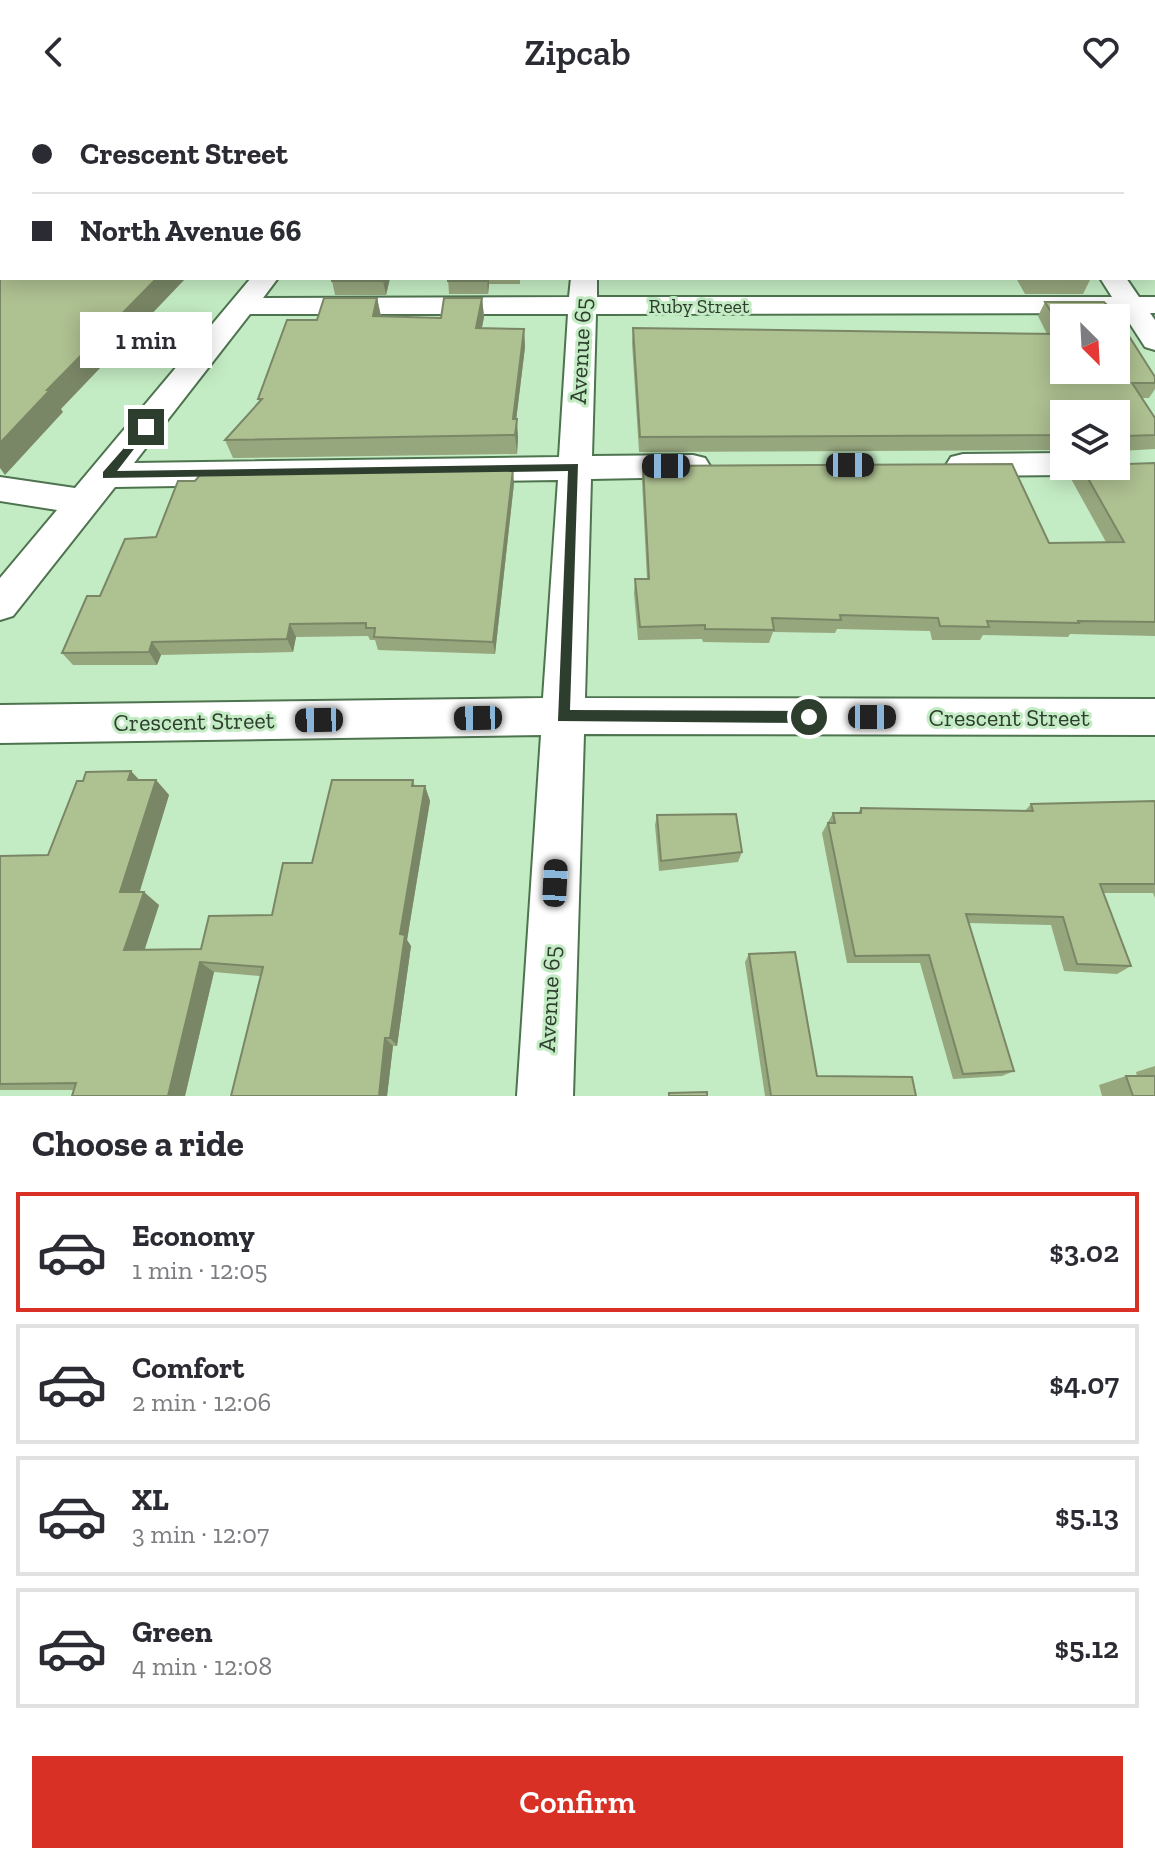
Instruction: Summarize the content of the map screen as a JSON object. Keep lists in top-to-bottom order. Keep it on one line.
{"streets":{"street":["Ruby Street","Avenue 65","Crescent Street"]},"crossings":[["Ruby Street","Avenue 65"],["Avenue 65","Crescent Street"]],"north":"bottom right","page":{"header":"Zipcab","banner":["Crescent Street","North Avenue 66"],"bubble":"1 min","heading":"Choose a ride","list":[{"name":"Economy","note":"1 min · 12:05","value":"$3.02"},{"name":"Comfort","note":"2 min · 12:06","value":"$4.07"},{"name":"XL","note":"3 min · 12:07","value":"$5.13"},{"name":"Green","note":"4 min · 12:08","value":"$5.12"}],"buttons":"Confirm"}}
